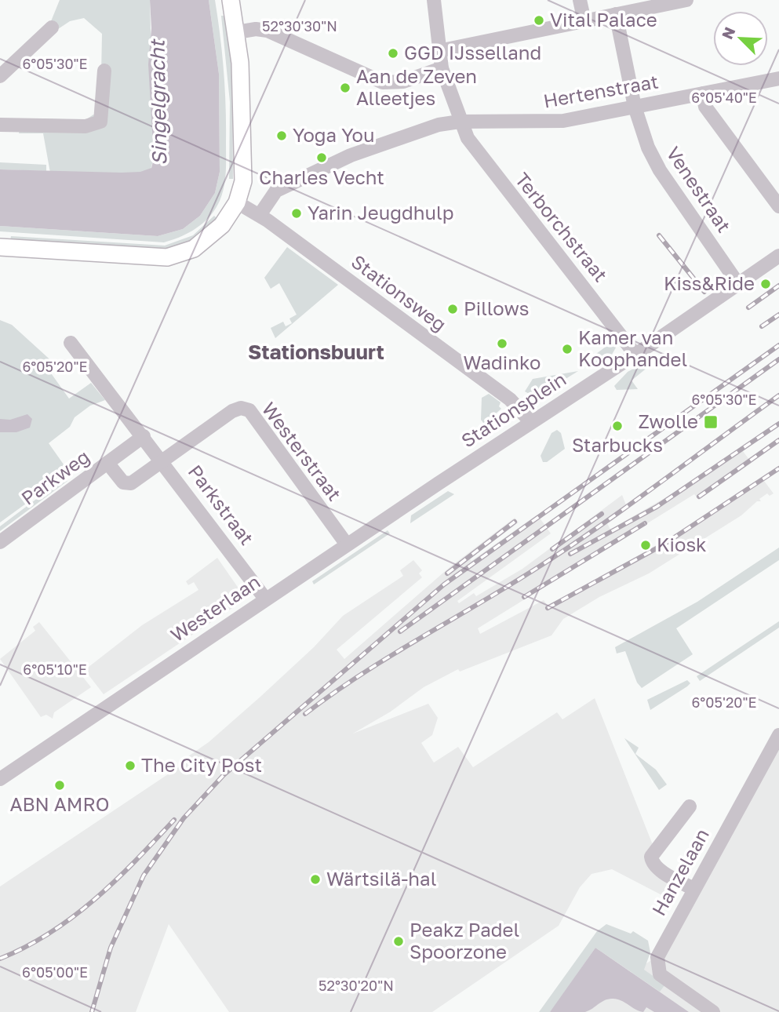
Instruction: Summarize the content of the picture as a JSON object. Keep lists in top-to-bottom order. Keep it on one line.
{"streets":{"street":["Hertenstraat","Venestraat","Terborchstraat","Stationsweg","Stationsplein","Westerstraat","Parkweg","Parkstraat","Westerlaan","Hanzelaan"]},"crossings":[["Hertenstraat","Venestraat"],["Hertenstraat","Terborchstraat"],["Hertenstraat","Stationsweg"],["Venestraat","Stationsplein"],["Terborchstraat","Stationsplein"],["Stationsweg","Stationsplein"],["Stationsplein","Westerlaan"],["Westerstraat","Parkweg"],["Westerstraat","Parkstraat"],["Westerstraat","Westerlaan"],["Parkweg","Parkstraat"],["Parkstraat","Westerlaan"]],"districts":["Stationsbuurt"],"water":["Singelgracht"],"places":{"other":["Vital Palace","GGD IJsselland","Aan de Zeven Alleetjes","Yoga You","Charles Vecht","Yarin Jeugdhulp","Kiss&Ride","Pillows","Wadinko","Kamer van Koophandel","Starbucks","Kiosk","The City Post","ABN AMRO","Wärtsilä-hal","Peakz Padel Spoorzone"],"transit":["Zwolle"]},"north":"top left","coordinates":["52°30'30\"N","6°05'30\"E","6°05'40\"E","6°05'20\"E","6°05'10\"E","6°05'00\"E","52°30'20\"N"]}
